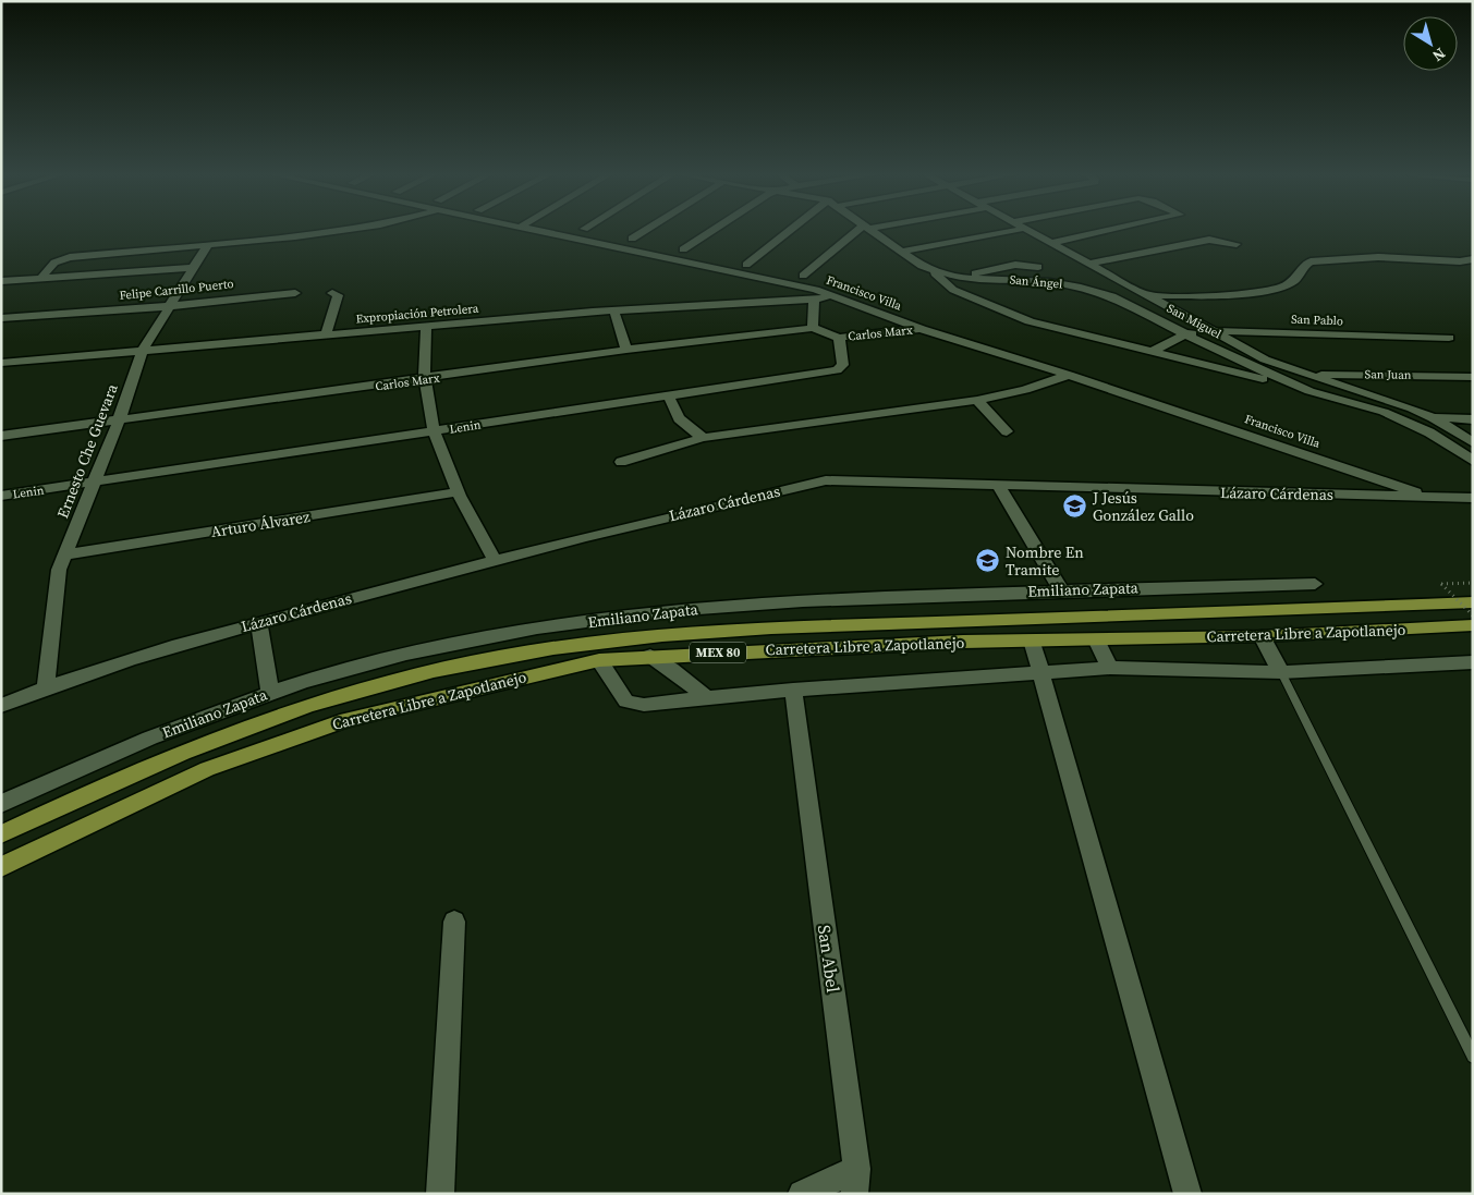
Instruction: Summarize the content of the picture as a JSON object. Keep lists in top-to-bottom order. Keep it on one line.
{"streets":{"main road":["Carretera Libre a Zapotlanejo","MEX 80"],"street":["San Ángel","Felipe Carrillo Puerto","Francisco Villa","Expropiación Petrolera","San Pablo","San Miguel","Carlos Marx","San Juan","Lenin","Ernesto Che Guevara","Lázaro Cárdenas","Arturo Álvarez","Emiliano Zapata","San Abel"]},"crossings":[["San Ángel","San Pablo"],["Felipe Carrillo Puerto","Ernesto Che Guevara"],["Francisco Villa","Expropiación Petrolera"],["Francisco Villa","Carlos Marx"],["Francisco Villa","Lázaro Cárdenas"],["Expropiación Petrolera","Ernesto Che Guevara"],["San Pablo","San Miguel"],["San Miguel","San Juan"],["Carlos Marx","Lenin"],["Carlos Marx","Ernesto Che Guevara"],["Lenin","Ernesto Che Guevara"],["Ernesto Che Guevara","Lázaro Cárdenas"],["Ernesto Che Guevara","Arturo Álvarez"]],"places":{"school or university":["J Jesús González Gallo","Nombre En Tramite"]},"north":"bottom right"}
